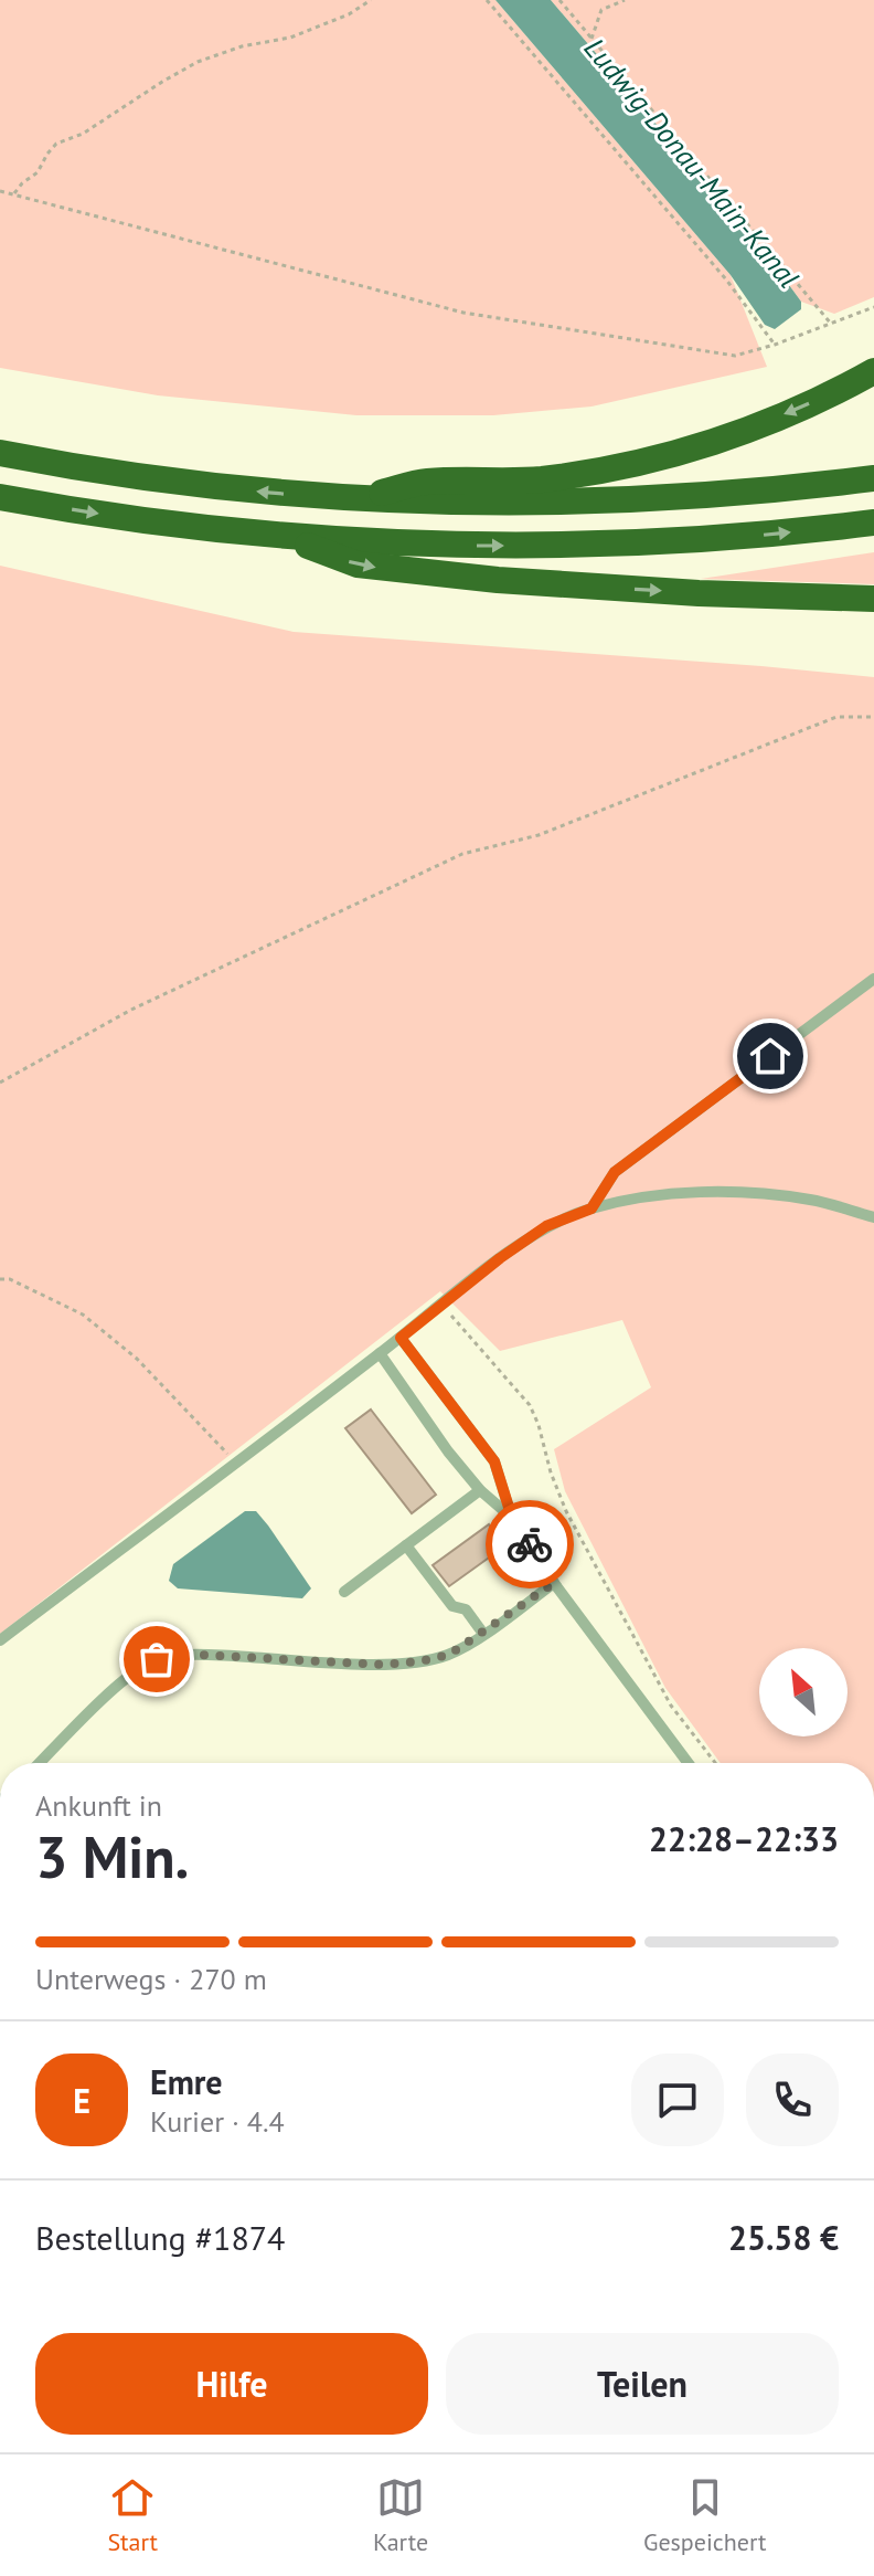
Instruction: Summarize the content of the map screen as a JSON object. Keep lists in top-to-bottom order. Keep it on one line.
{"water":["Ludwig-Donau-Main-Kanal"],"north":"top left","page":{"heading":["3 Min.","Ankunft in","22:28–22:33"],"panel":["Emre","Kurier · 4.4","Bestellung #1874","25.58 €"],"bar":"Unterwegs · 270 m","round":"E","buttons":["Hilfe","Teilen"],"tabs":["Start","Karte","Gespeichert"]}}
